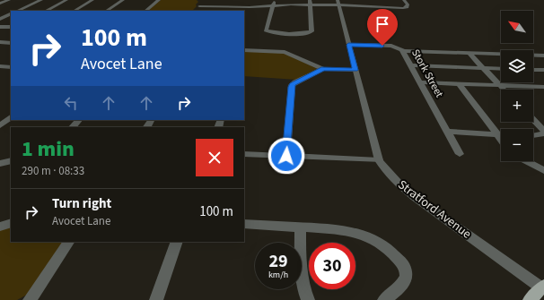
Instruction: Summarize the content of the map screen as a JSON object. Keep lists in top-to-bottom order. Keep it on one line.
{"streets":{"street":["Stork Street","Stratford Avenue"]},"crossings":[["Stork Street","Stratford Avenue"]],"north":"top left","page":{"map_buttons":["+","−"],"turn":["100 m","Avocet Lane"],"heading":["1 min","290 m · 08:33"],"list":[{"name":"Turn right","note":"Avocet Lane","value":"100 m"}],"speed":"29 km/h","limit":"30"}}
